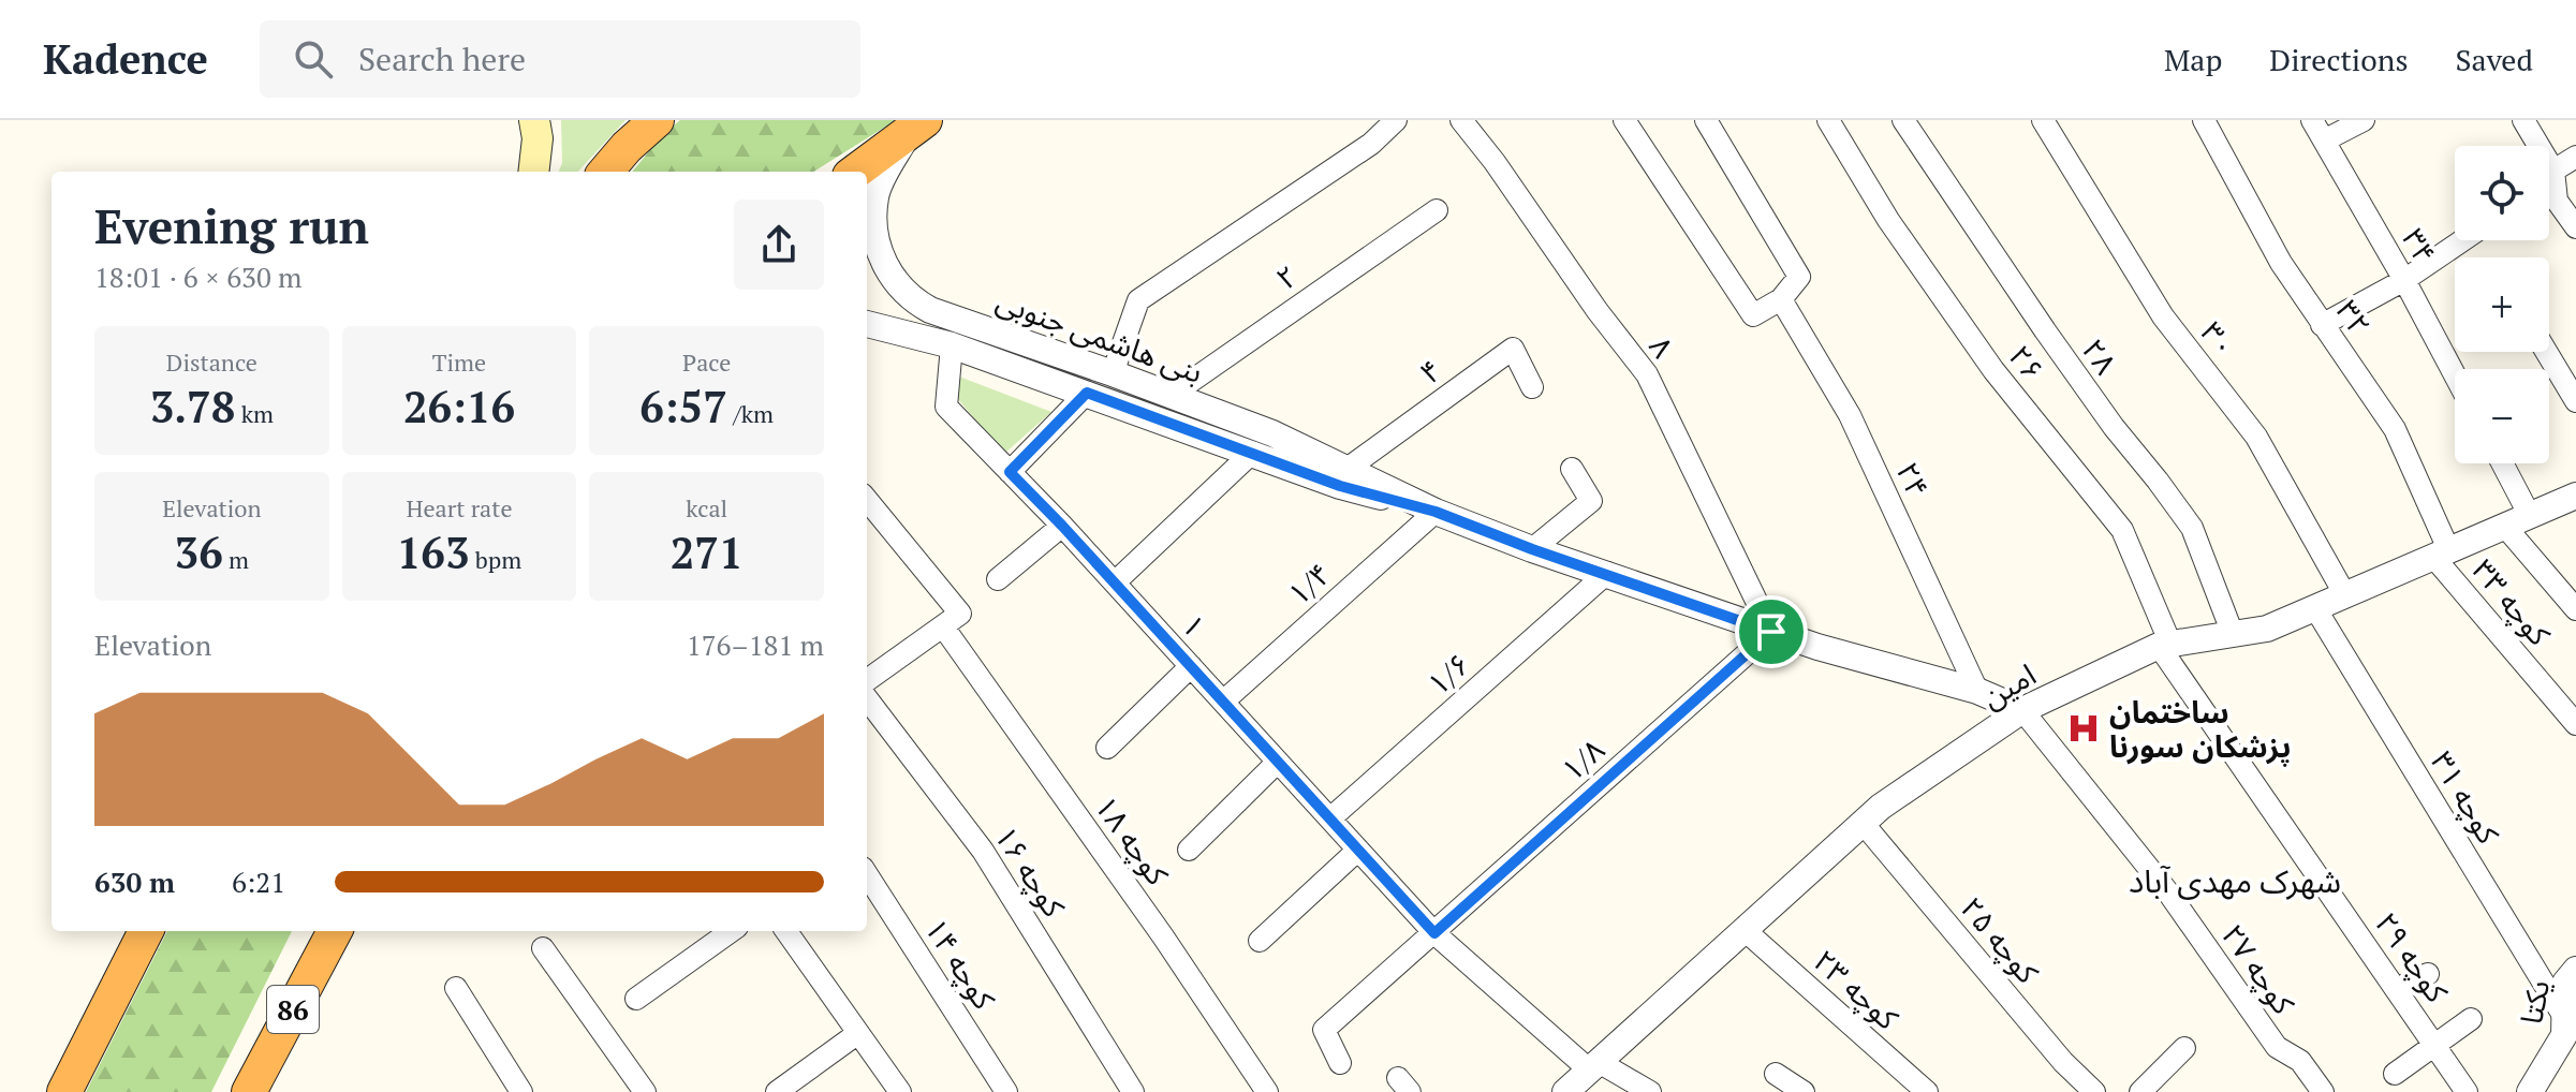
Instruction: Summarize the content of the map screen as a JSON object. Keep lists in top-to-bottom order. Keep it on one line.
{"streets":{"highway":["86"],"street":["۳۴","۲","۳۲","بنی هاشمی جنوبی","۳۰","۸","۲۸","۲۶","۴","۲۴","۱/۴","کوچه ۳۳","۱","۱/۶","امین","۱/۸","کوچه ۳۱","کوچه ۱۸","کوچه ۱۶","کوچه ۲۵","کوچه ۲۹","کوچه ۱۴","کوچه ۲۷","کوچه ۲۳","یکتا"]},"crossings":[["۲","بنی هاشمی جنوبی"],["۳۲","کوچه ۳۳"],["۳۲","امین"],["بنی هاشمی جنوبی","۸"],["بنی هاشمی جنوبی","۴"],["بنی هاشمی جنوبی","۲۴"],["بنی هاشمی جنوبی","۱/۴"],["بنی هاشمی جنوبی","۱"],["بنی هاشمی جنوبی","۱/۶"],["بنی هاشمی جنوبی","امین"],["بنی هاشمی جنوبی","۱/۸"],["بنی هاشمی جنوبی","کوچه ۲۷"],["۳۰","امین"],["۸","۱/۸"],["۲۸","امین"],["۲۶","امین"],["۲۶","کوچه ۲۹"],["۱/۴","۱"],["کوچه ۳۳","امین"],["۱","۱/۶"],["۱","امین"],["۱","۱/۸"],["امین","کوچه ۳۱"],["امین","کوچه ۲۵"],["امین","کوچه ۲۹"],["امین","کوچه ۲۷"],["امین","کوچه ۲۳"],["کوچه ۳۱","یکتا"]],"districts":["شهرک مهدی آباد"],"places":{"hospital":["ساختمان پزشکان سورنا"]},"page":{"header":"Kadence","search":"Search here","nav":["Map","Directions","Saved"],"map_buttons":["+","−"],"heading":["Evening run","18:01 · 6 × 630 m"],"stats":[["Distance","3.78 km"],["Time","26:16"],["Pace","6:57 /km"],["Elevation","36 m"],["Heart rate","163 bpm"],["kcal","271"]],"chart":["Elevation","176–181 m"],"list":[{"name":"630 m","note":"6:21"}]}}
